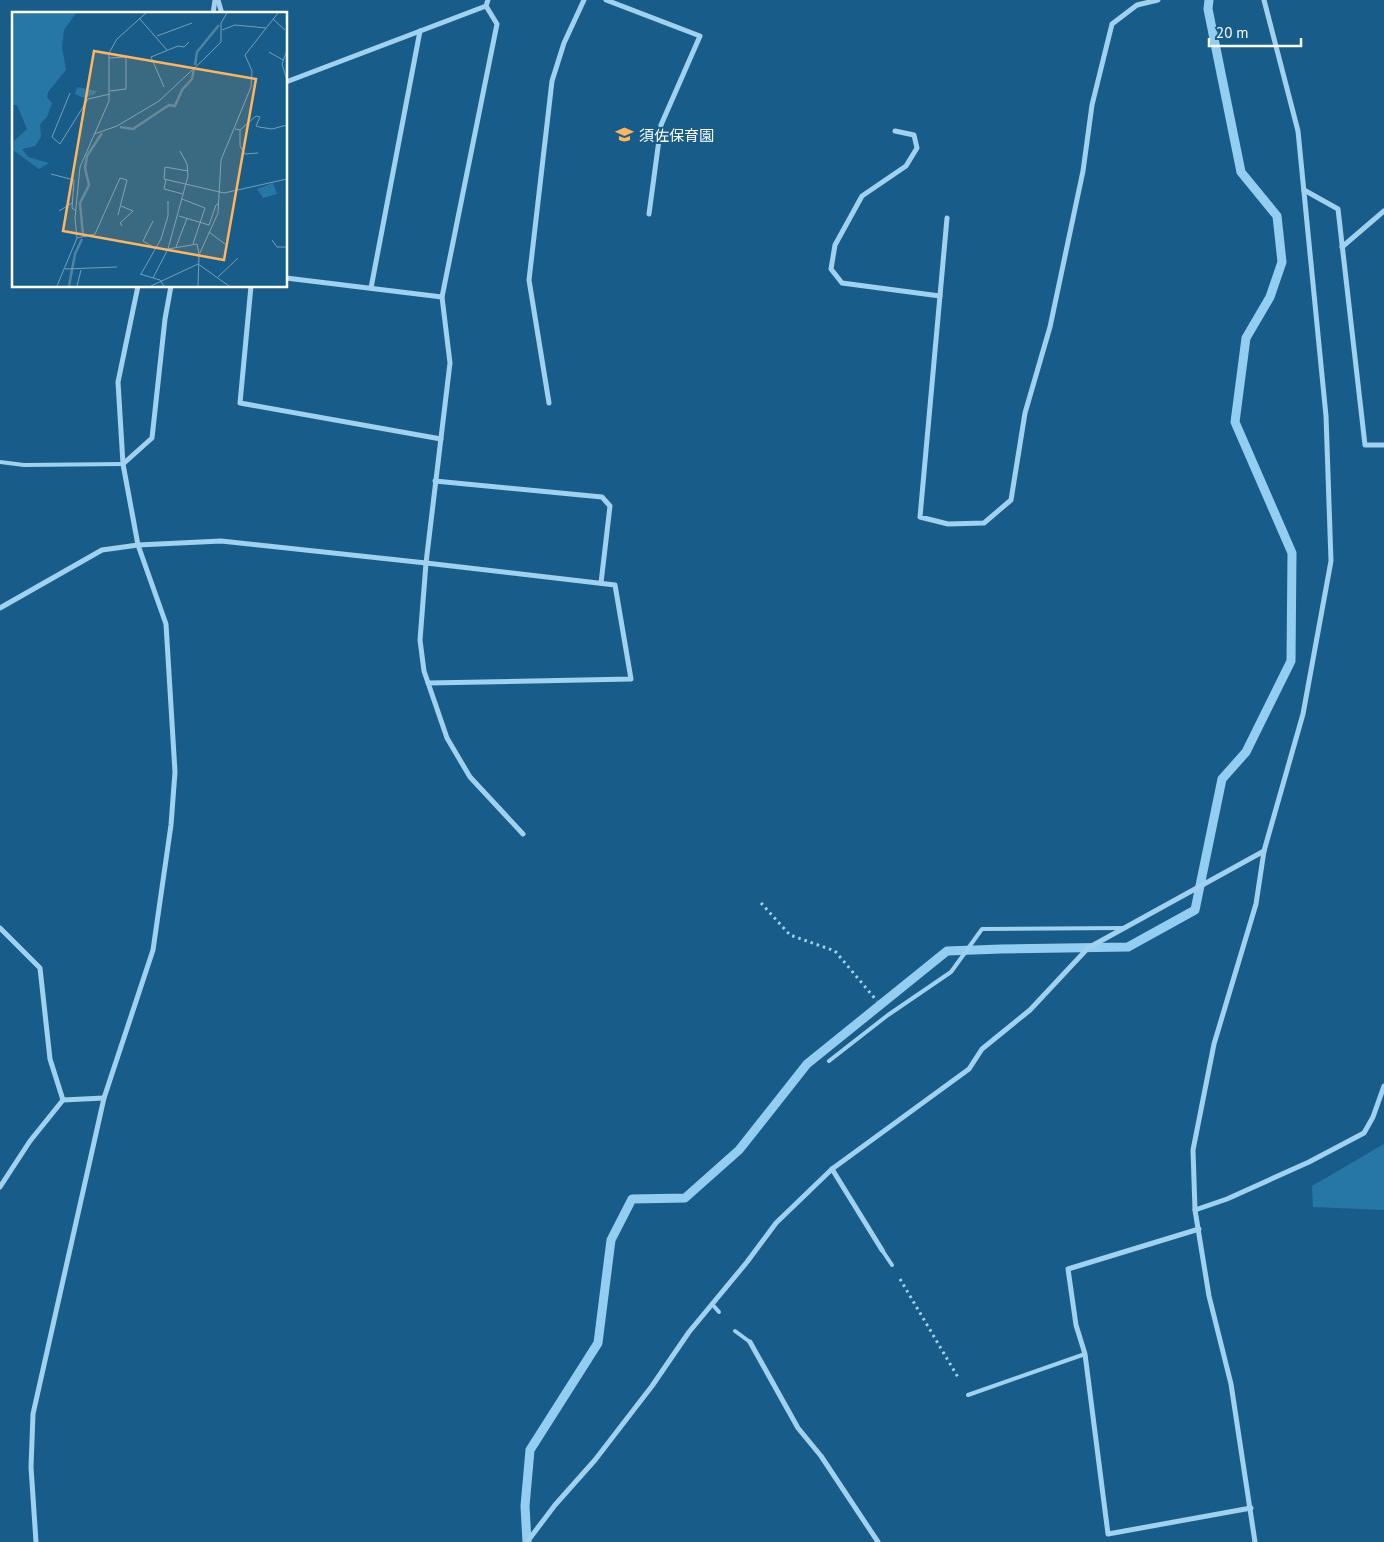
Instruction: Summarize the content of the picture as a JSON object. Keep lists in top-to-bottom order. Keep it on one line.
{"places":{"school or university":["須佐保育園"]},"scale_bar":"20 m"}
